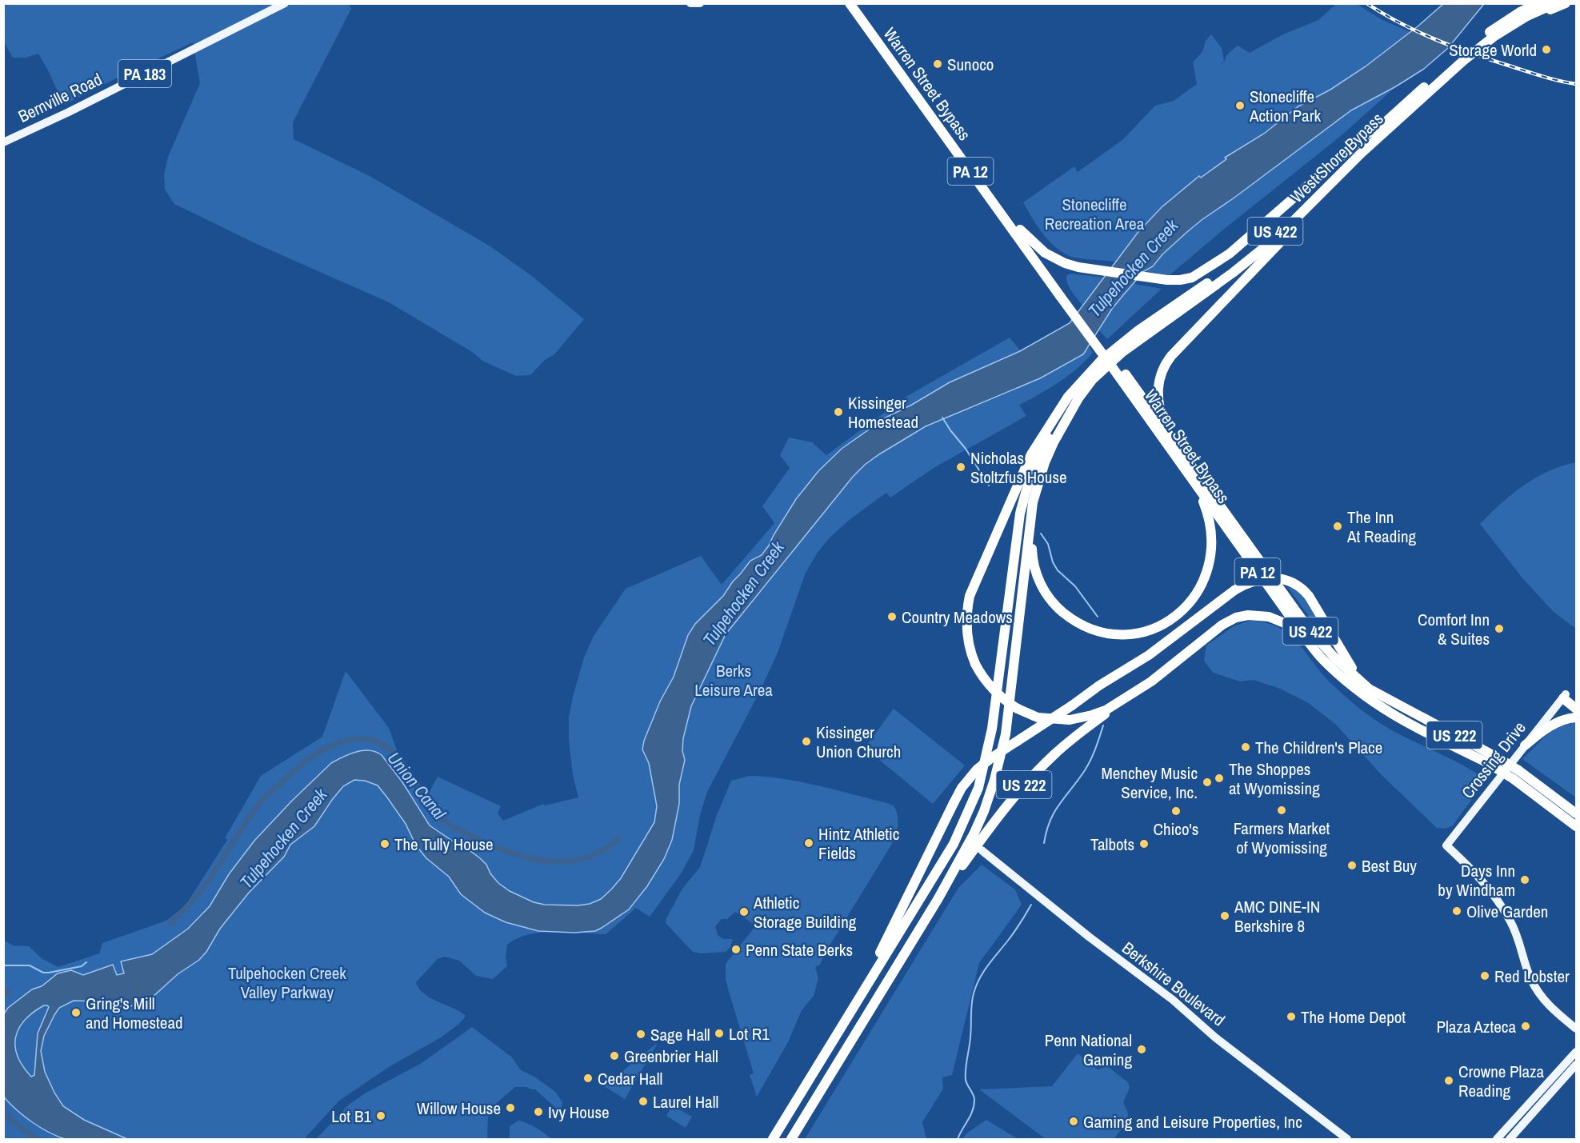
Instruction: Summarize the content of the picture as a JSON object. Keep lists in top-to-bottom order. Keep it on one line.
{"streets":{"highway":["Warren Street Bypass","West Shore Bypass","PA 12","US 422","US 222"],"main road":["PA 183","Bernville Road","Crossing Drive","Berkshire Boulevard"]},"crossings":[["Warren Street Bypass","US 422"],["Warren Street Bypass","US 222"],["West Shore Bypass","US 422"],["US 422","US 222"]],"water":["Tulpehocken Creek","Union Canal"],"parks":["Stonecliffe Recreation Area","Berks Leisure Area","Tulpehocken Creek Valley Parkway"],"places":["Storage World","Sunoco","Stonecliffe Action Park","Kissinger Homestead","Nicholas Stoltzfus House","The Inn At Reading","Country Meadows","Comfort Inn & Suites","Kissinger Union Church","The Children's Place","The Shoppes at Wyomissing","Menchey Music Service, Inc.","Farmers Market of Wyomissing","Chico's","Hintz Athletic Fields","The Tully House","Talbots","Best Buy","Days Inn by Windham","Olive Garden","Athletic Storage Building","AMC DINE-IN Berkshire 8","Penn State Berks","Red Lobster","Gring's Mill and Homestead","The Home Depot","Plaza Azteca","Lot R1","Sage Hall","Penn National Gaming","Greenbrier Hall","Cedar Hall","Crowne Plaza Reading","Laurel Hall","Willow House","Ivy House","Lot B1","Gaming and Leisure Properties, Inc"]}
